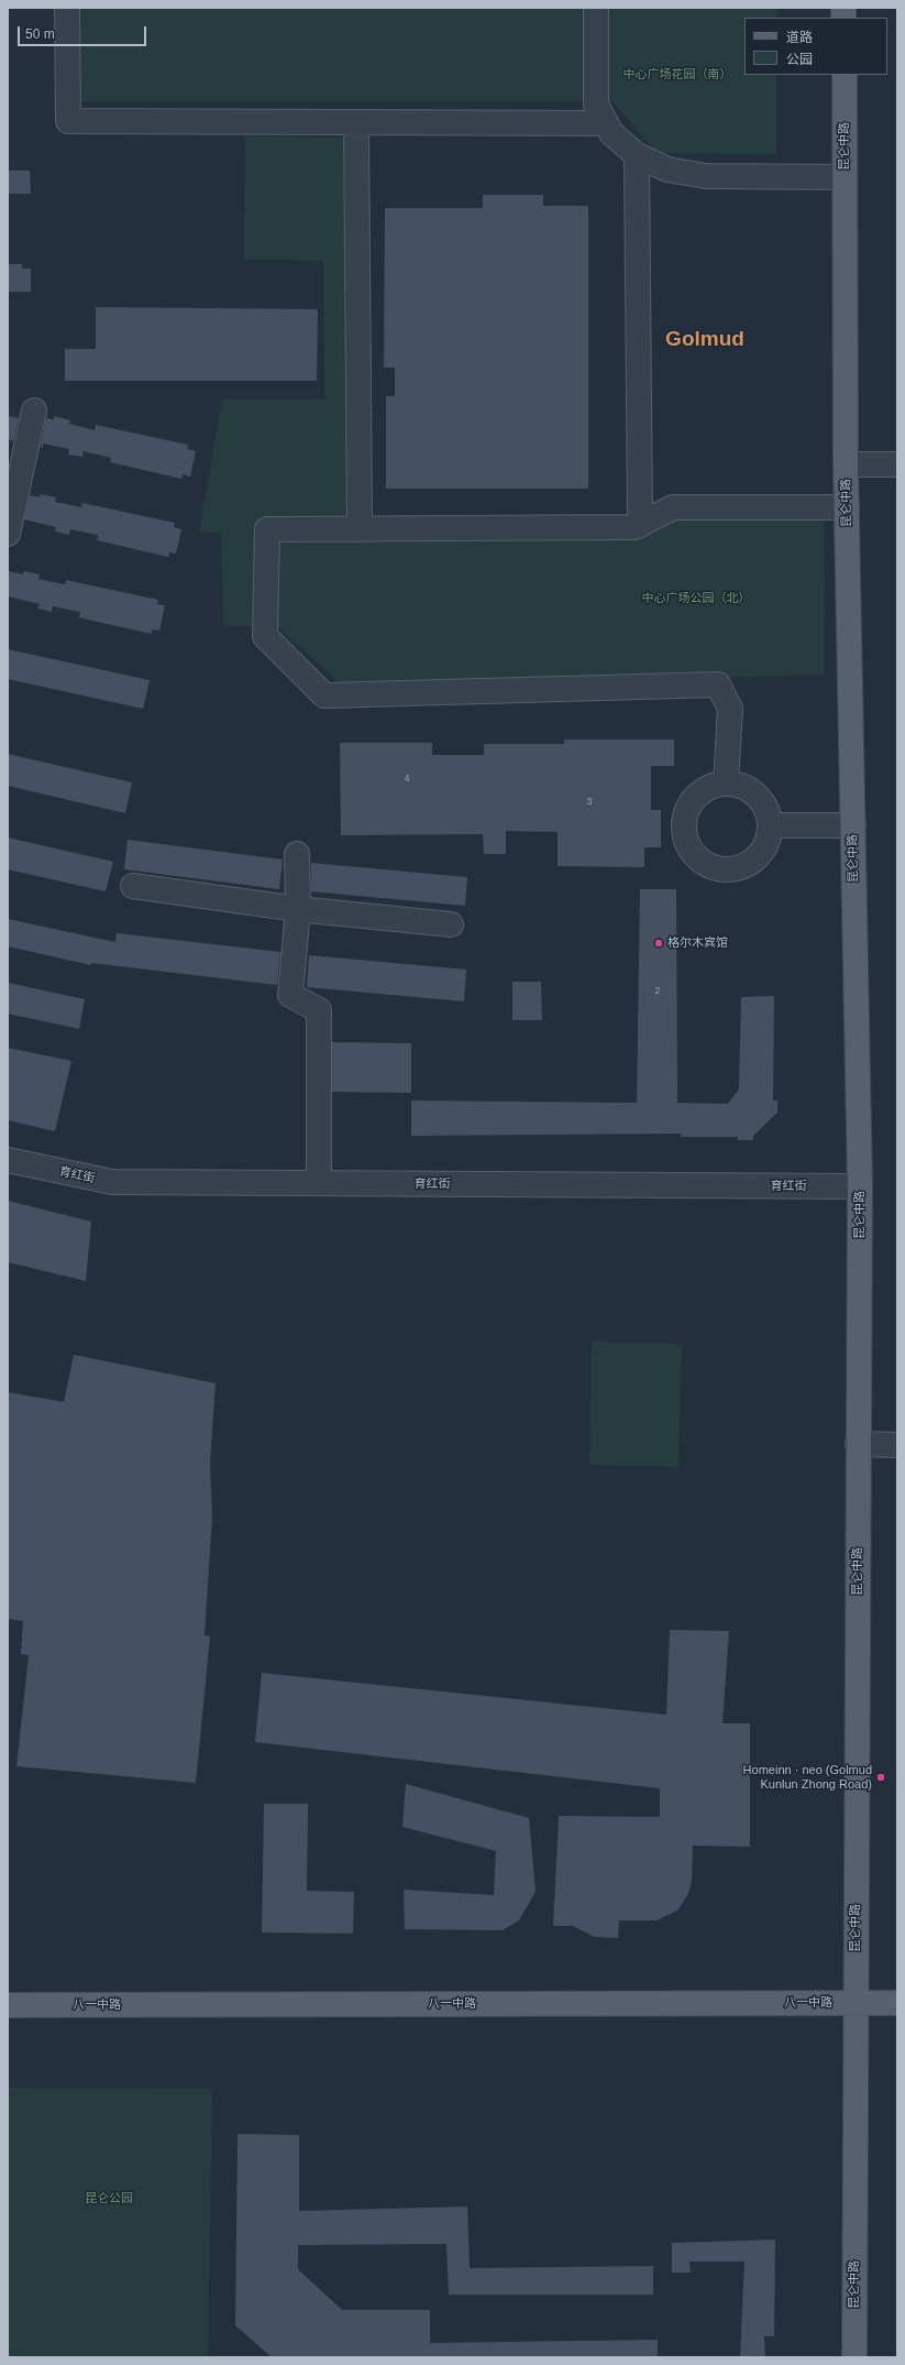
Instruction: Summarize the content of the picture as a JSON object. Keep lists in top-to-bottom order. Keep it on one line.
{"streets":{"main road":["昆仑中路","八一中路"],"street":["育红街"]},"crossings":[["昆仑中路","育红街"],["昆仑中路","八一中路"]],"districts":["Golmud"],"parks":["中心广场花园（南）","中心广场公园（北）","昆仑公园"],"places":["格尔木宾馆","Homeinn · neo (Golmud Kunlun Zhong Road)"],"house_numbers":["4","3","2"],"legend":["道路","公园"],"scale_bar":"50 m"}
